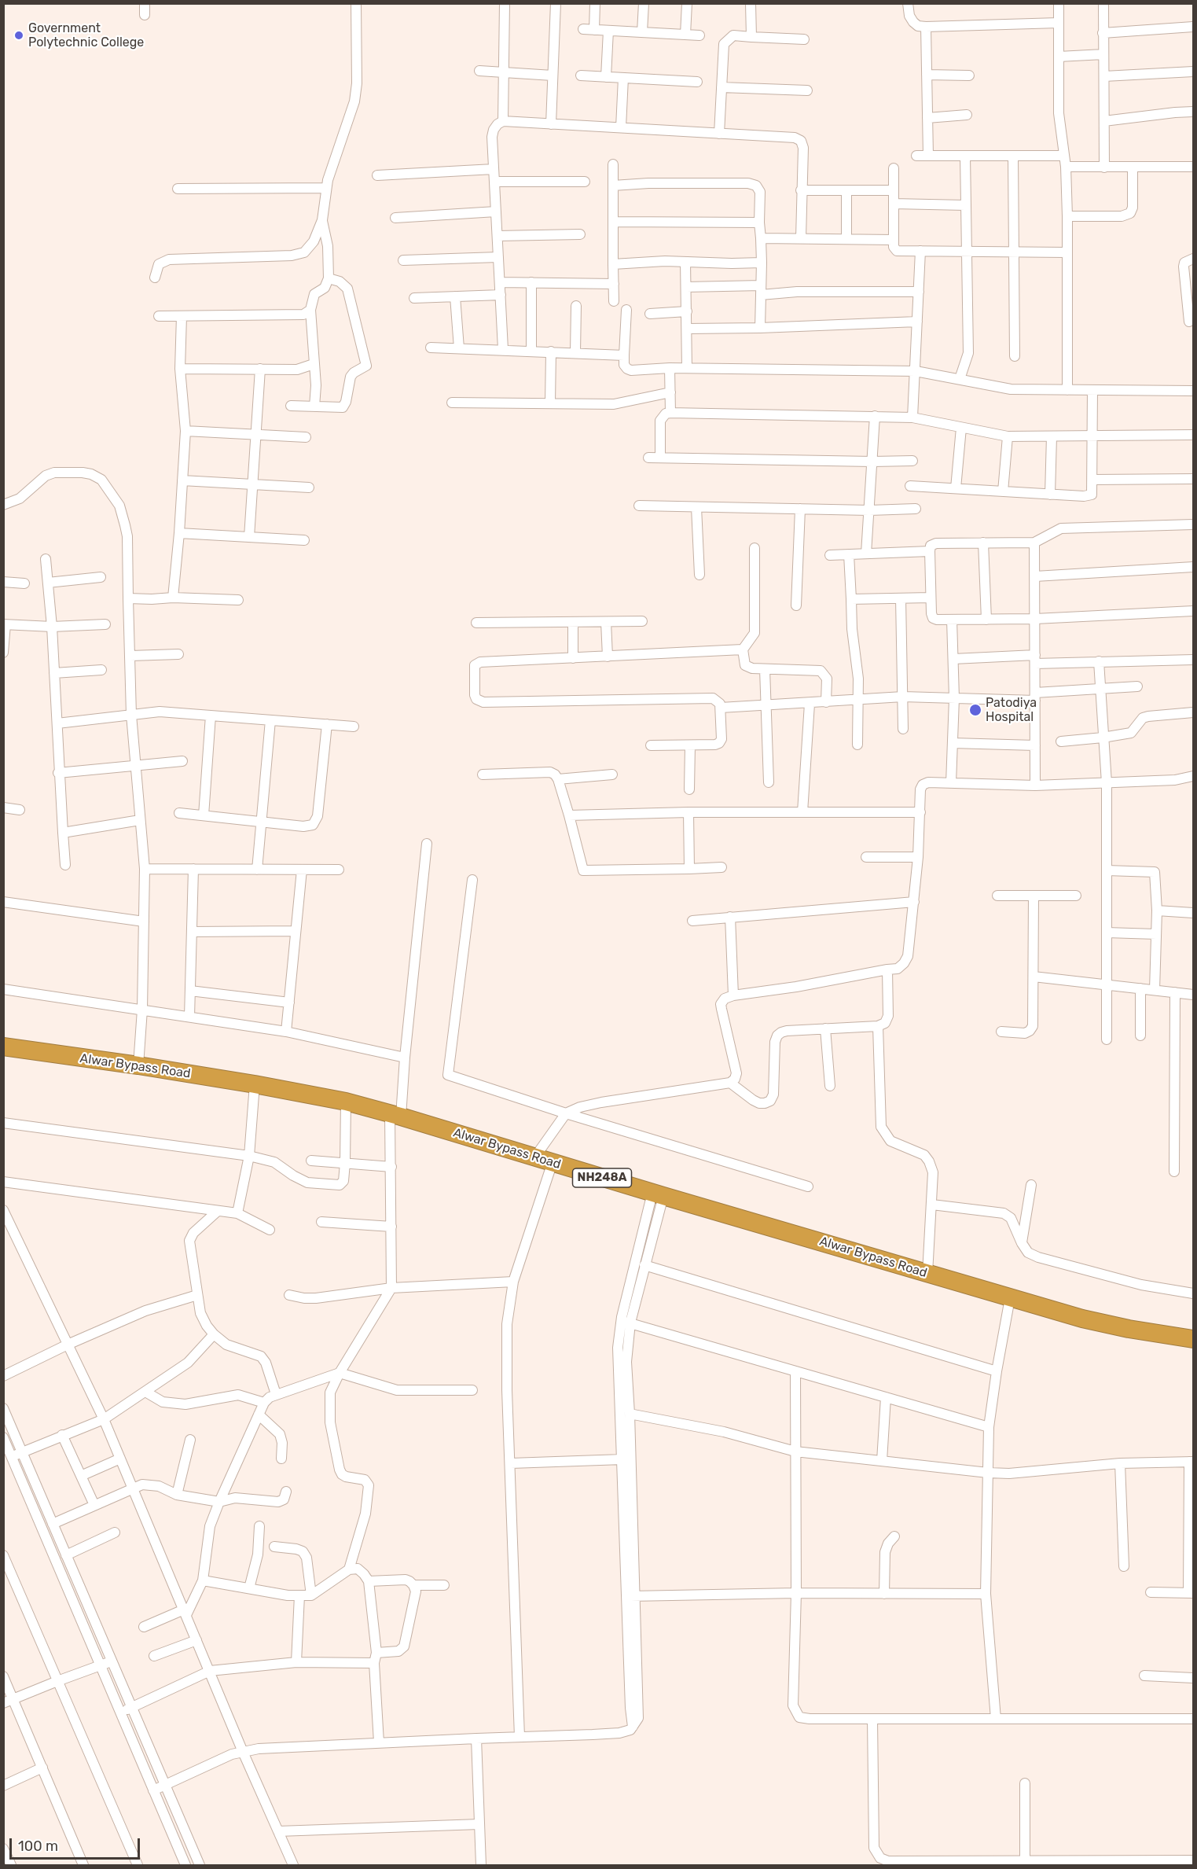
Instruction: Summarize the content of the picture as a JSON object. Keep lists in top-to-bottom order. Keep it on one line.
{"streets":{"highway":["Alwar Bypass Road","NH248A"]},"places":["Government Polytechnic College","Patodiya Hospital"],"scale_bar":"100 m"}
